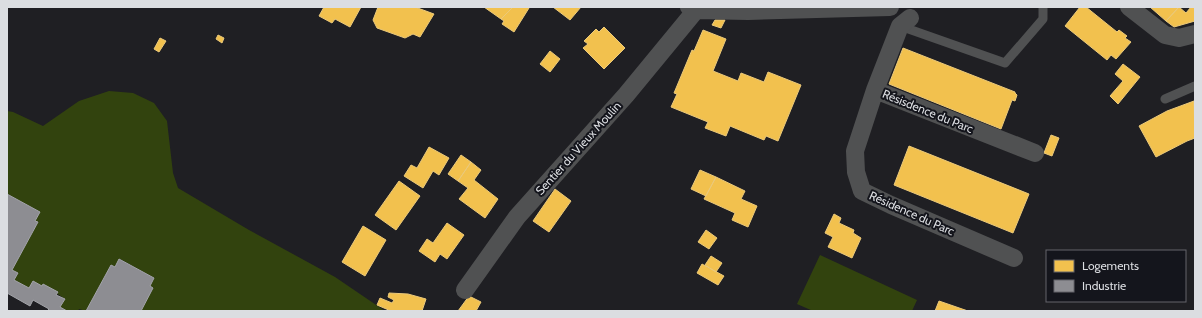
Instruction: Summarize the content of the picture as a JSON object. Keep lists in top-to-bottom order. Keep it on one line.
{"streets":{"street":["Résisdence du Parc","Sentier du Vieux Moulin","Résidence du Parc"]},"crossings":[["Résisdence du Parc","Résidence du Parc"]],"legend":["Logements","Industrie"]}
